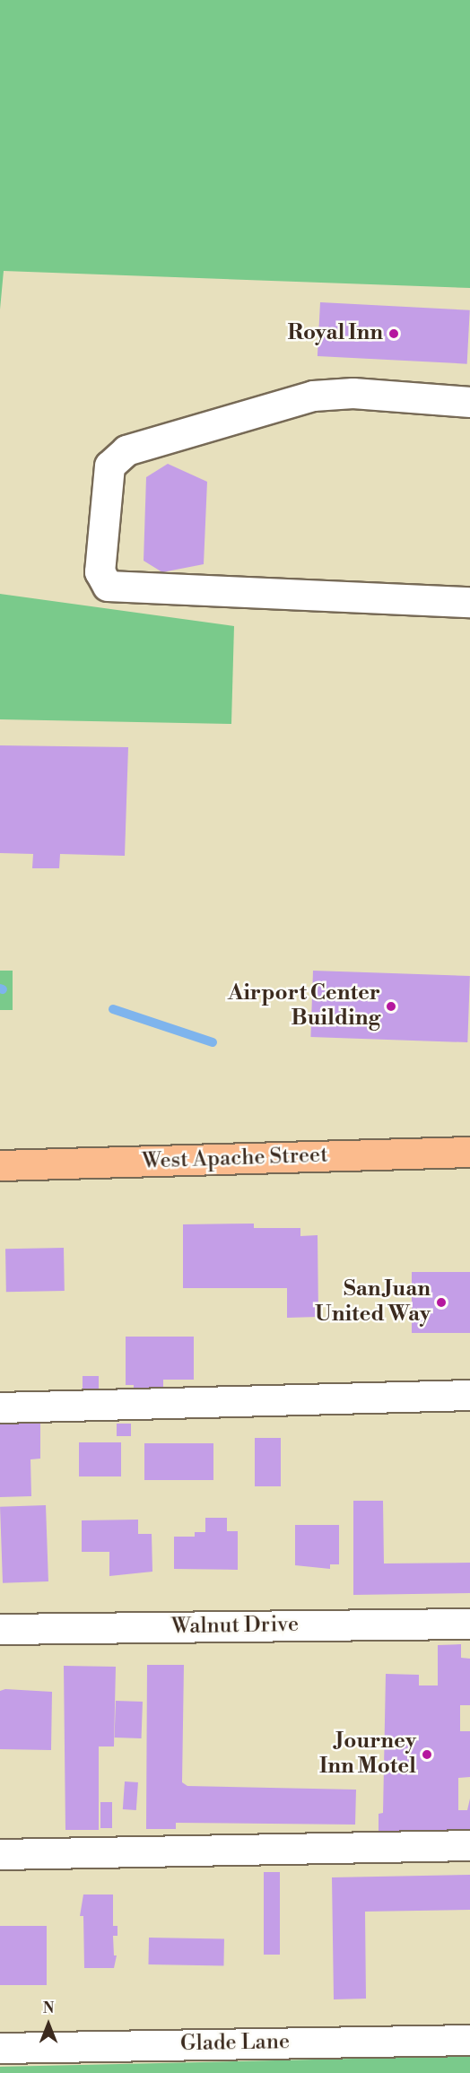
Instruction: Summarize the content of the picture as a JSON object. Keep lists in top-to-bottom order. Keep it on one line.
{"streets":{"main road":["West Apache Street"],"street":["Walnut Drive","Glade Lane"]},"places":["Royal Inn","Airport Center Building","San Juan United Way","Journey Inn Motel"],"north":"top"}
